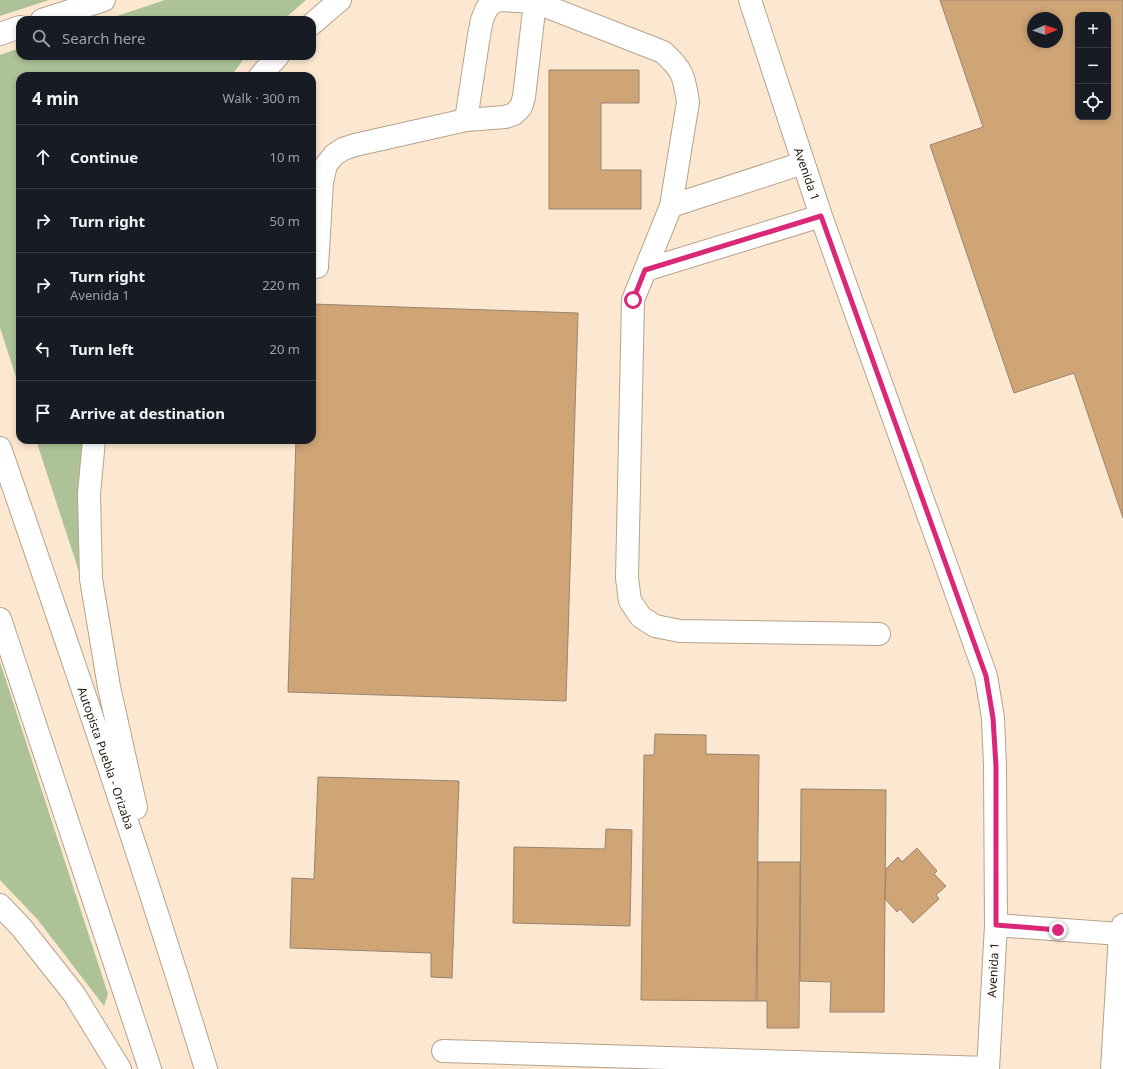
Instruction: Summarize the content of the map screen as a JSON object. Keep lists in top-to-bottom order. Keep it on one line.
{"streets":{"main road":["Avenida 1","Autopista Puebla - Orizaba"]},"north":"right","page":{"map_buttons":["+","−"],"search":"Search here","heading":["4 min","Walk · 300 m"],"list":[["Continue","10 m"],["Turn right","50 m"],["Turn right","Avenida 1","220 m"],["Turn left","20 m"],"Arrive at destination"]}}
